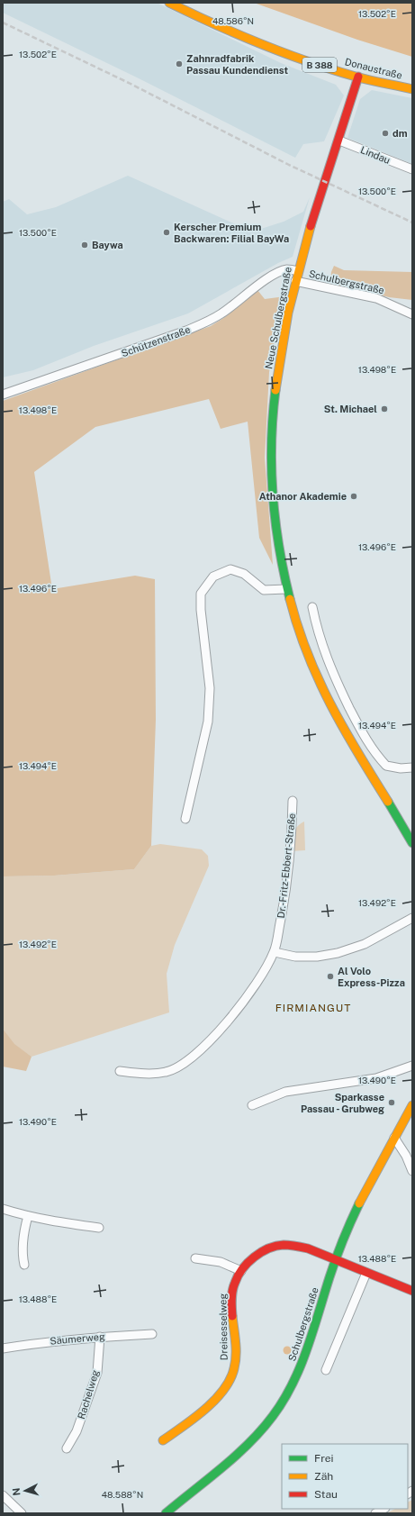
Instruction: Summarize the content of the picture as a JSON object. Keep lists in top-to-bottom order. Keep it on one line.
{"streets":{"street":["B 388","Donaustraße","Lindau","Schulbergstraße","Neue Schulbergstraße","Schützenstraße","Dr.-Fritz-Ebbert-Straße","Dreisesselweg","Säumerweg","Rachelweg"]},"crossings":[["Donaustraße","Neue Schulbergstraße"],["Lindau","Neue Schulbergstraße"],["Schulbergstraße","Neue Schulbergstraße"],["Schulbergstraße","Dreisesselweg"],["Neue Schulbergstraße","Schützenstraße"],["Säumerweg","Rachelweg"]],"districts":["FIRMIANGUT"],"places":["Zahnradfabrik Passau Kundendienst","dm","Kerscher Premium Backwaren: Filial BayWa","Baywa","St. Michael","Athanor Akademie","Al Volo Express-Pizza","Sparkasse Passau - Grubweg"],"legend":["Frei","Zäh","Stau"],"north":"left","coordinates":["13.502°E","48.586°N","13.500°E","13.498°E","13.496°E","13.494°E","13.492°E","13.490°E","13.488°E","48.588°N"]}
